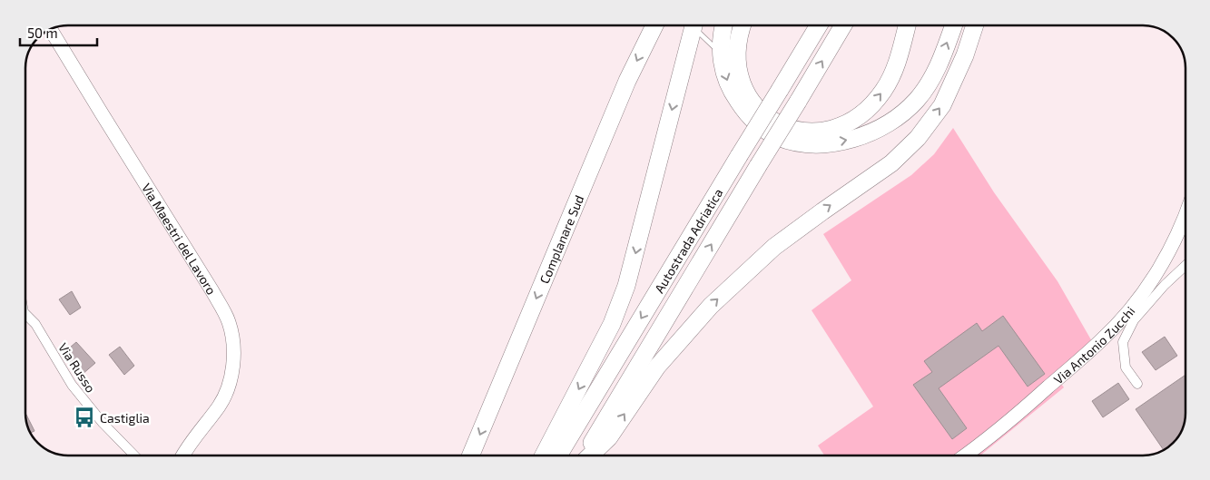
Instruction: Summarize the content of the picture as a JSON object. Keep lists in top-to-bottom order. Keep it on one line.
{"streets":{"highway":["Complanare Sud","Autostrada Adriatica"],"street":["Via Maestri del Lavoro","Via Antonio Zucchi","Via Russo"]},"places":{"bus stop":["Castiglia"]},"scale_bar":"50 m"}
